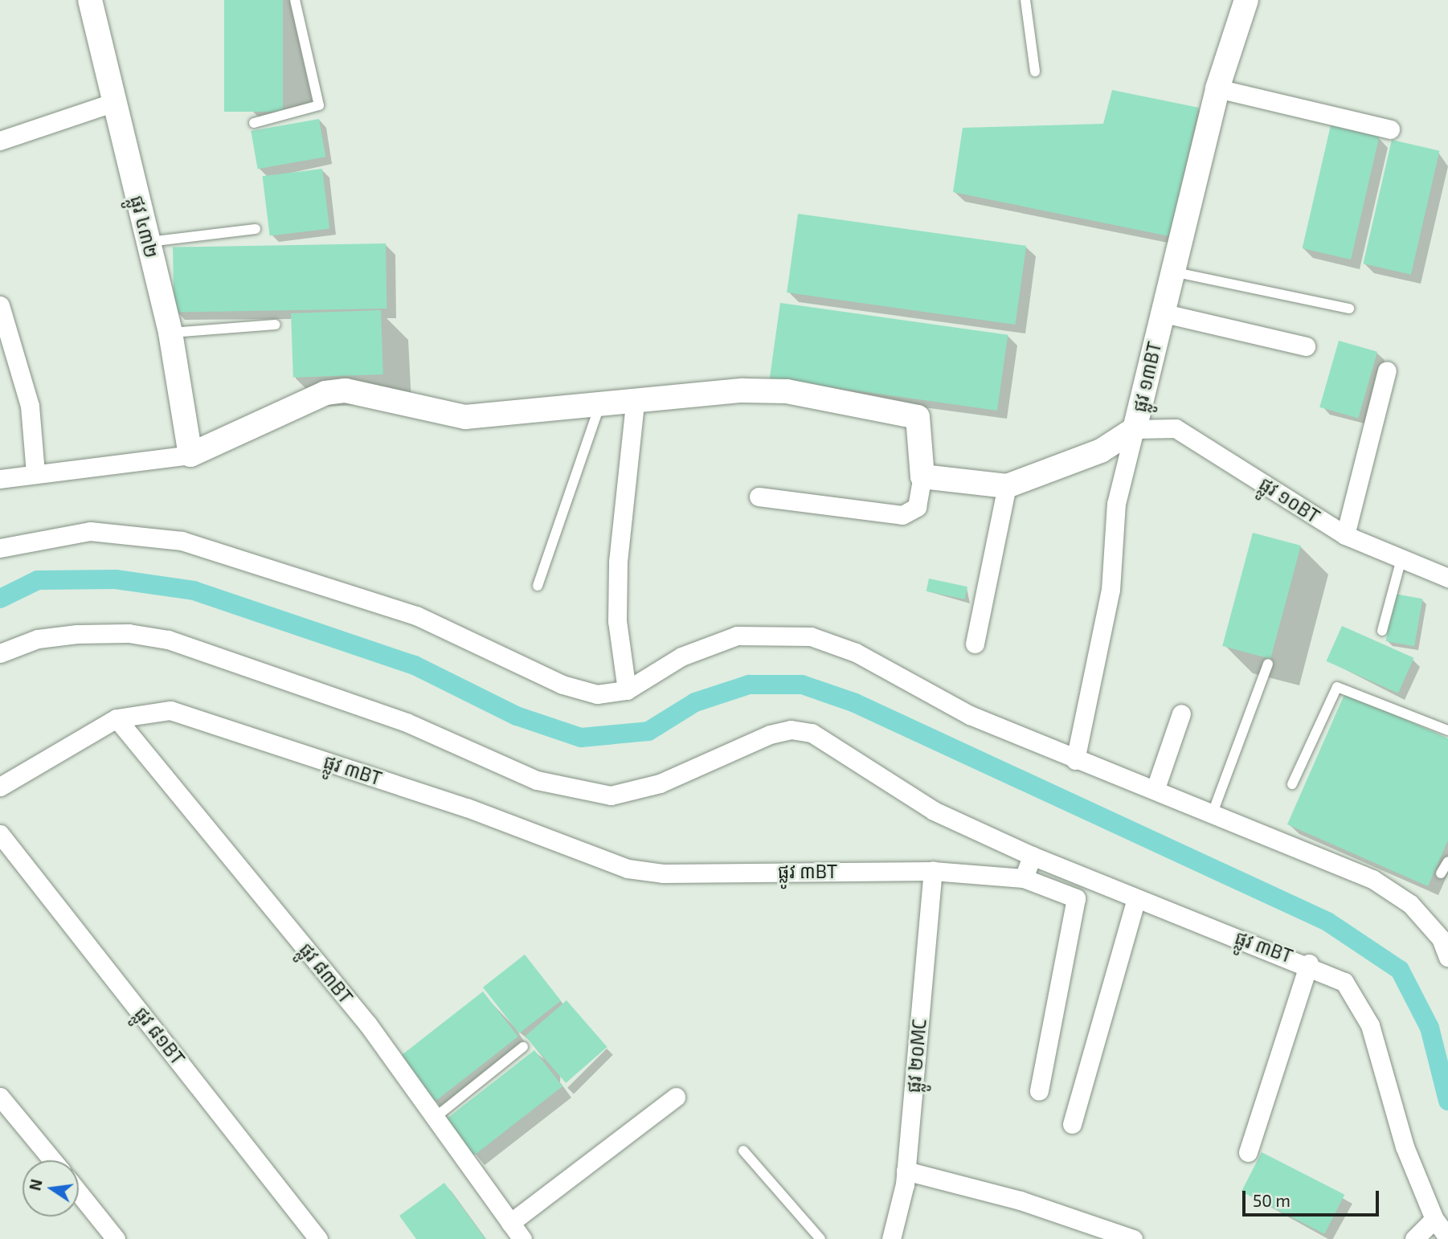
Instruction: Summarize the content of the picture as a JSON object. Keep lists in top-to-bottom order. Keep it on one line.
{"streets":{"street":["ផ្លូវ ៤៣២","ផ្លូវ ១៣BT","ផ្លូវ ១០BT","ផ្លូវ ៣BT","ផ្លូវ ៨៣BT","ផ្លូវ ៨១BT","ផ្លូវ ២០MC"]},"crossings":[["ផ្លូវ ១៣BT","ផ្លូវ ១០BT"],["ផ្លូវ ៣BT","ផ្លូវ ៨៣BT"],["ផ្លូវ ៣BT","ផ្លូវ ២០MC"]],"scale_bar":"50 m","north":"left"}
